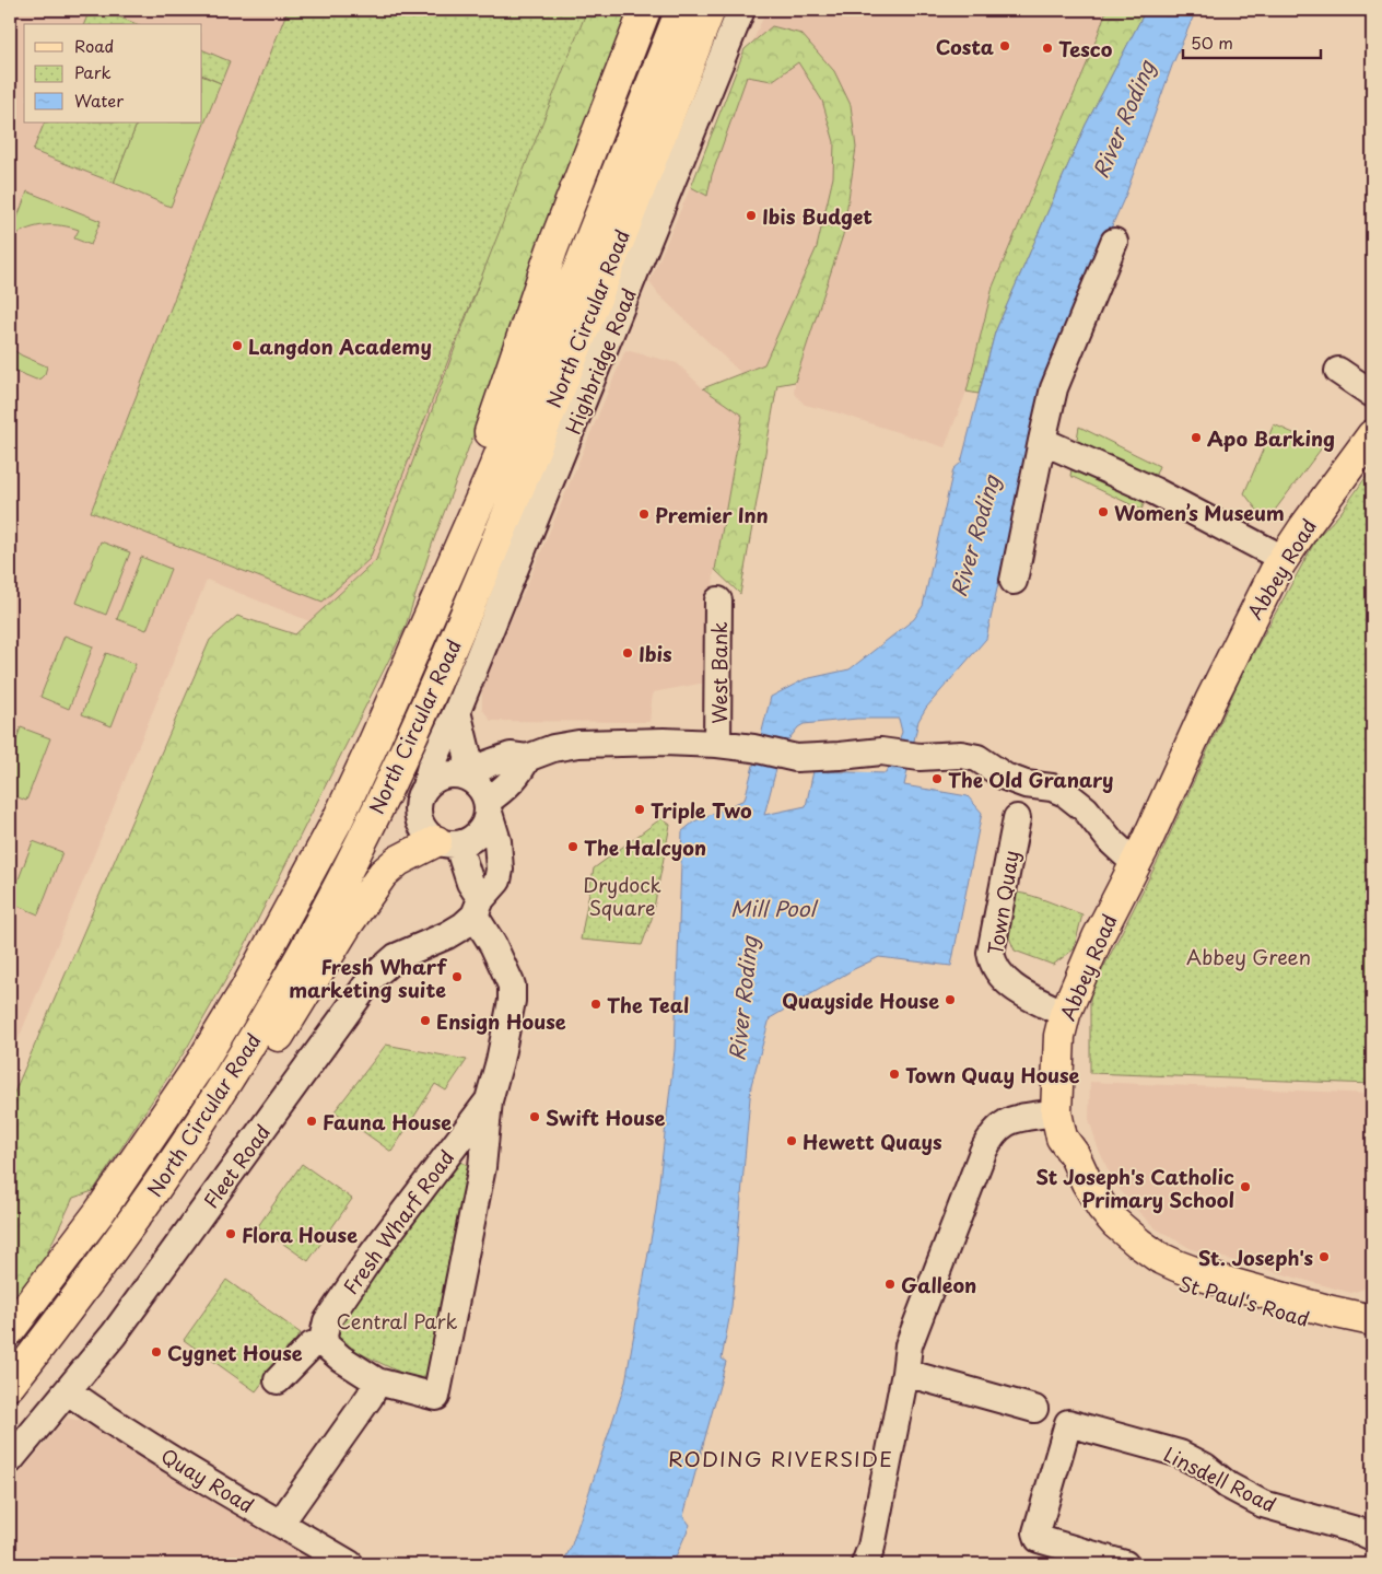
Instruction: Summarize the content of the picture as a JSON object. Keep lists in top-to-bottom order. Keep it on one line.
{"streets":{"main road":["North Circular Road","Abbey Road","St Paul's Road"],"street":["Highbridge Road","West Bank","Town Quay","Fleet Road","Fresh Wharf Road","Linsdell Road","Quay Road"]},"crossings":[["Highbridge Road","Fleet Road"],["Abbey Road","Town Quay"],["Abbey Road","St Paul's Road"],["Fleet Road","Fresh Wharf Road"],["Fleet Road","Quay Road"]],"districts":["RODING RIVERSIDE"],"water":["River Roding","Mill Pool"],"parks":["Drydock Square","Abbey Green","Central Park"],"places":["Costa","Tesco","Ibis Budget","Langdon Academy","Apo Barking","Women’s Museum","Premier Inn","Ibis","The Old Granary","Triple Two","The Halcyon","Fresh Wharf marketing suite","Quayside House","The Teal","Ensign House","Town Quay House","Swift House","Fauna House","Hewett Quays","St Joseph's Catholic Primary School","Flora House","St. Joseph's","Galleon","Cygnet House"],"legend":["Road","Park","Water"],"scale_bar":"50 m"}
